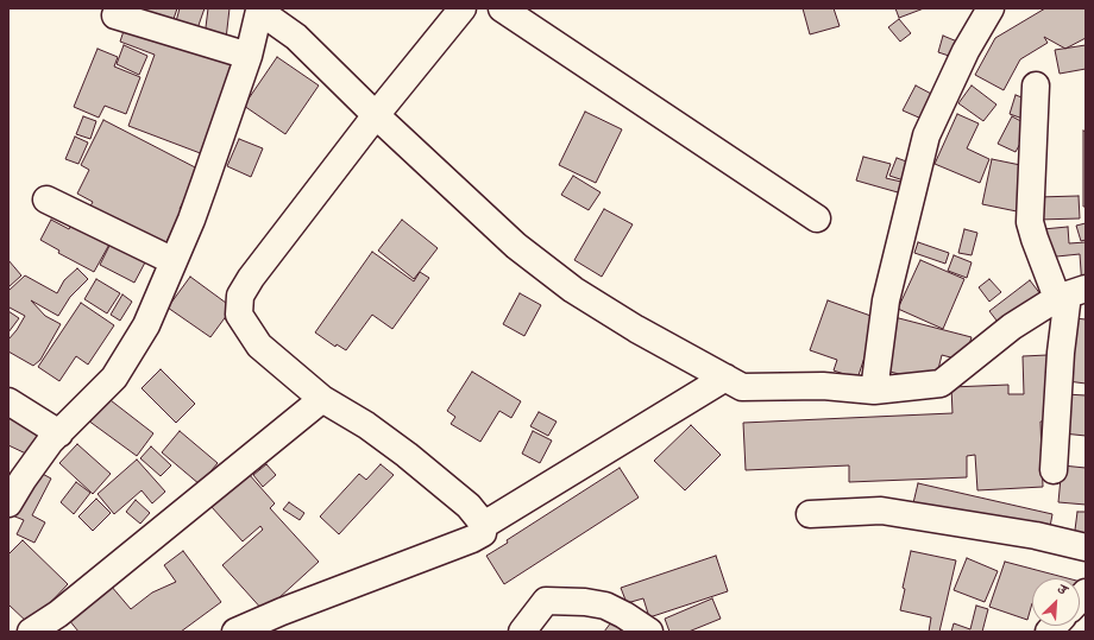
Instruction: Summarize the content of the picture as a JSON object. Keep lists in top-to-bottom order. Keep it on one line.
{"north":"top right"}
